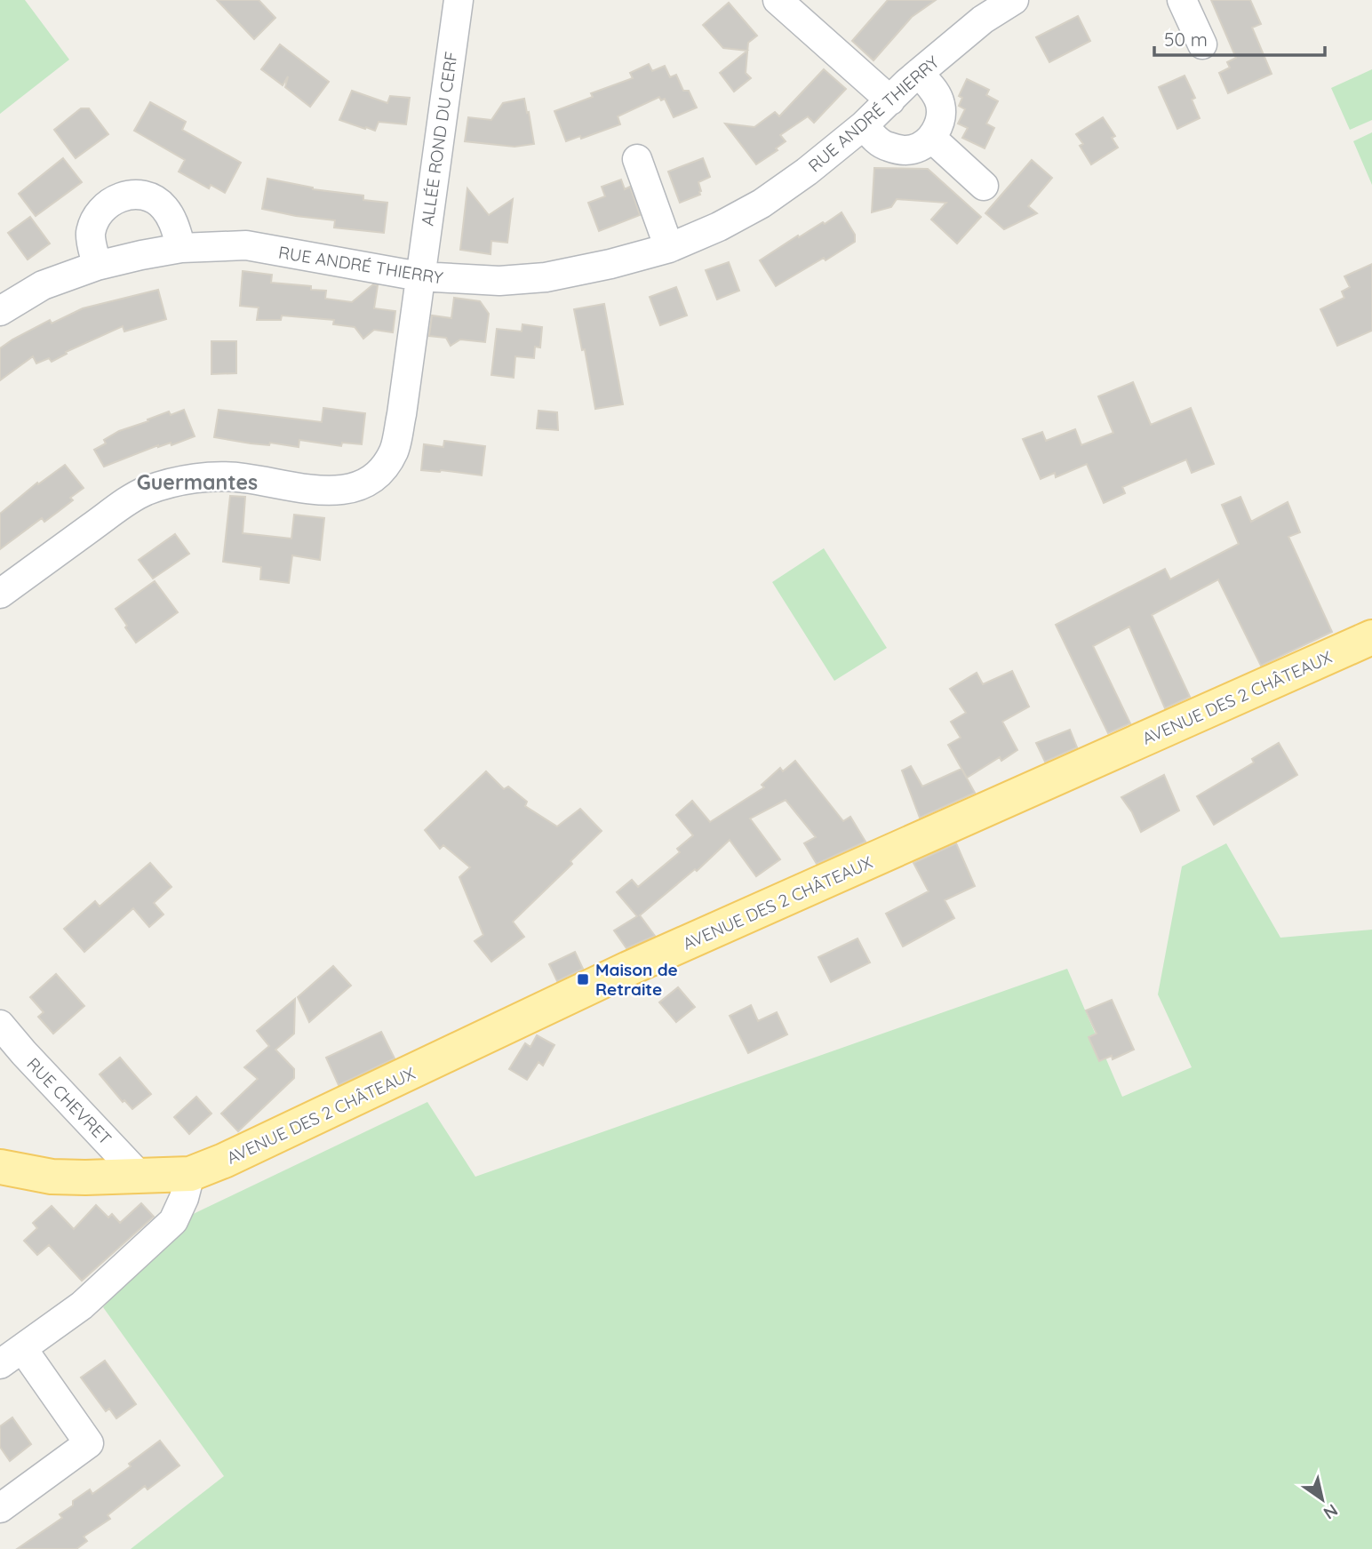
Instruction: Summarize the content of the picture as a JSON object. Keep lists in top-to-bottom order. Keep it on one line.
{"streets":{"main road":["AVENUE DES 2 CHÂTEAUX"],"street":["RUE ANDRÉ THIERRY","ALLÉE ROND DU CERF","RUE CHEVRET"]},"crossings":[["RUE ANDRÉ THIERRY","ALLÉE ROND DU CERF"],["AVENUE DES 2 CHÂTEAUX","RUE CHEVRET"]],"districts":["Guermantes"],"places":{"transit":["Maison de Retraite"]},"scale_bar":"50 m","north":"bottom right"}
